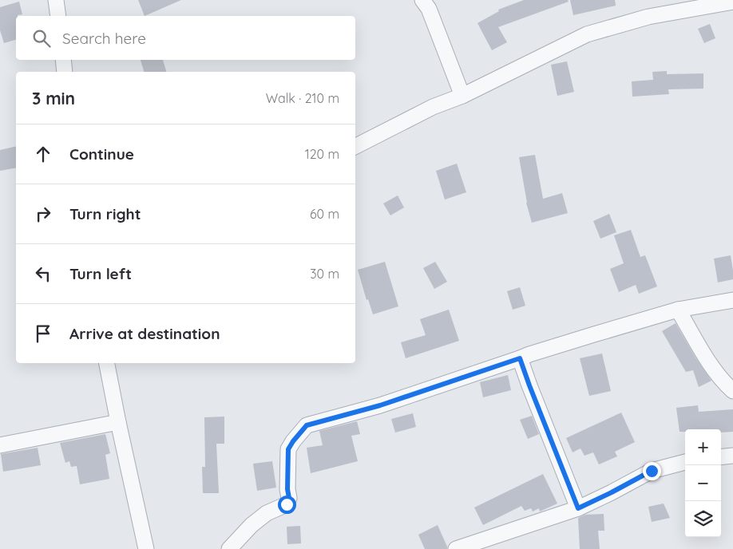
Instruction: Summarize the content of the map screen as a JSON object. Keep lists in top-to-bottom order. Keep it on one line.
{"page":{"search":"Search here","heading":["3 min","Walk · 210 m"],"list":[["Continue","120 m"],["Turn right","60 m"],["Turn left","30 m"],"Arrive at destination"],"map_buttons":["+","−"]}}
